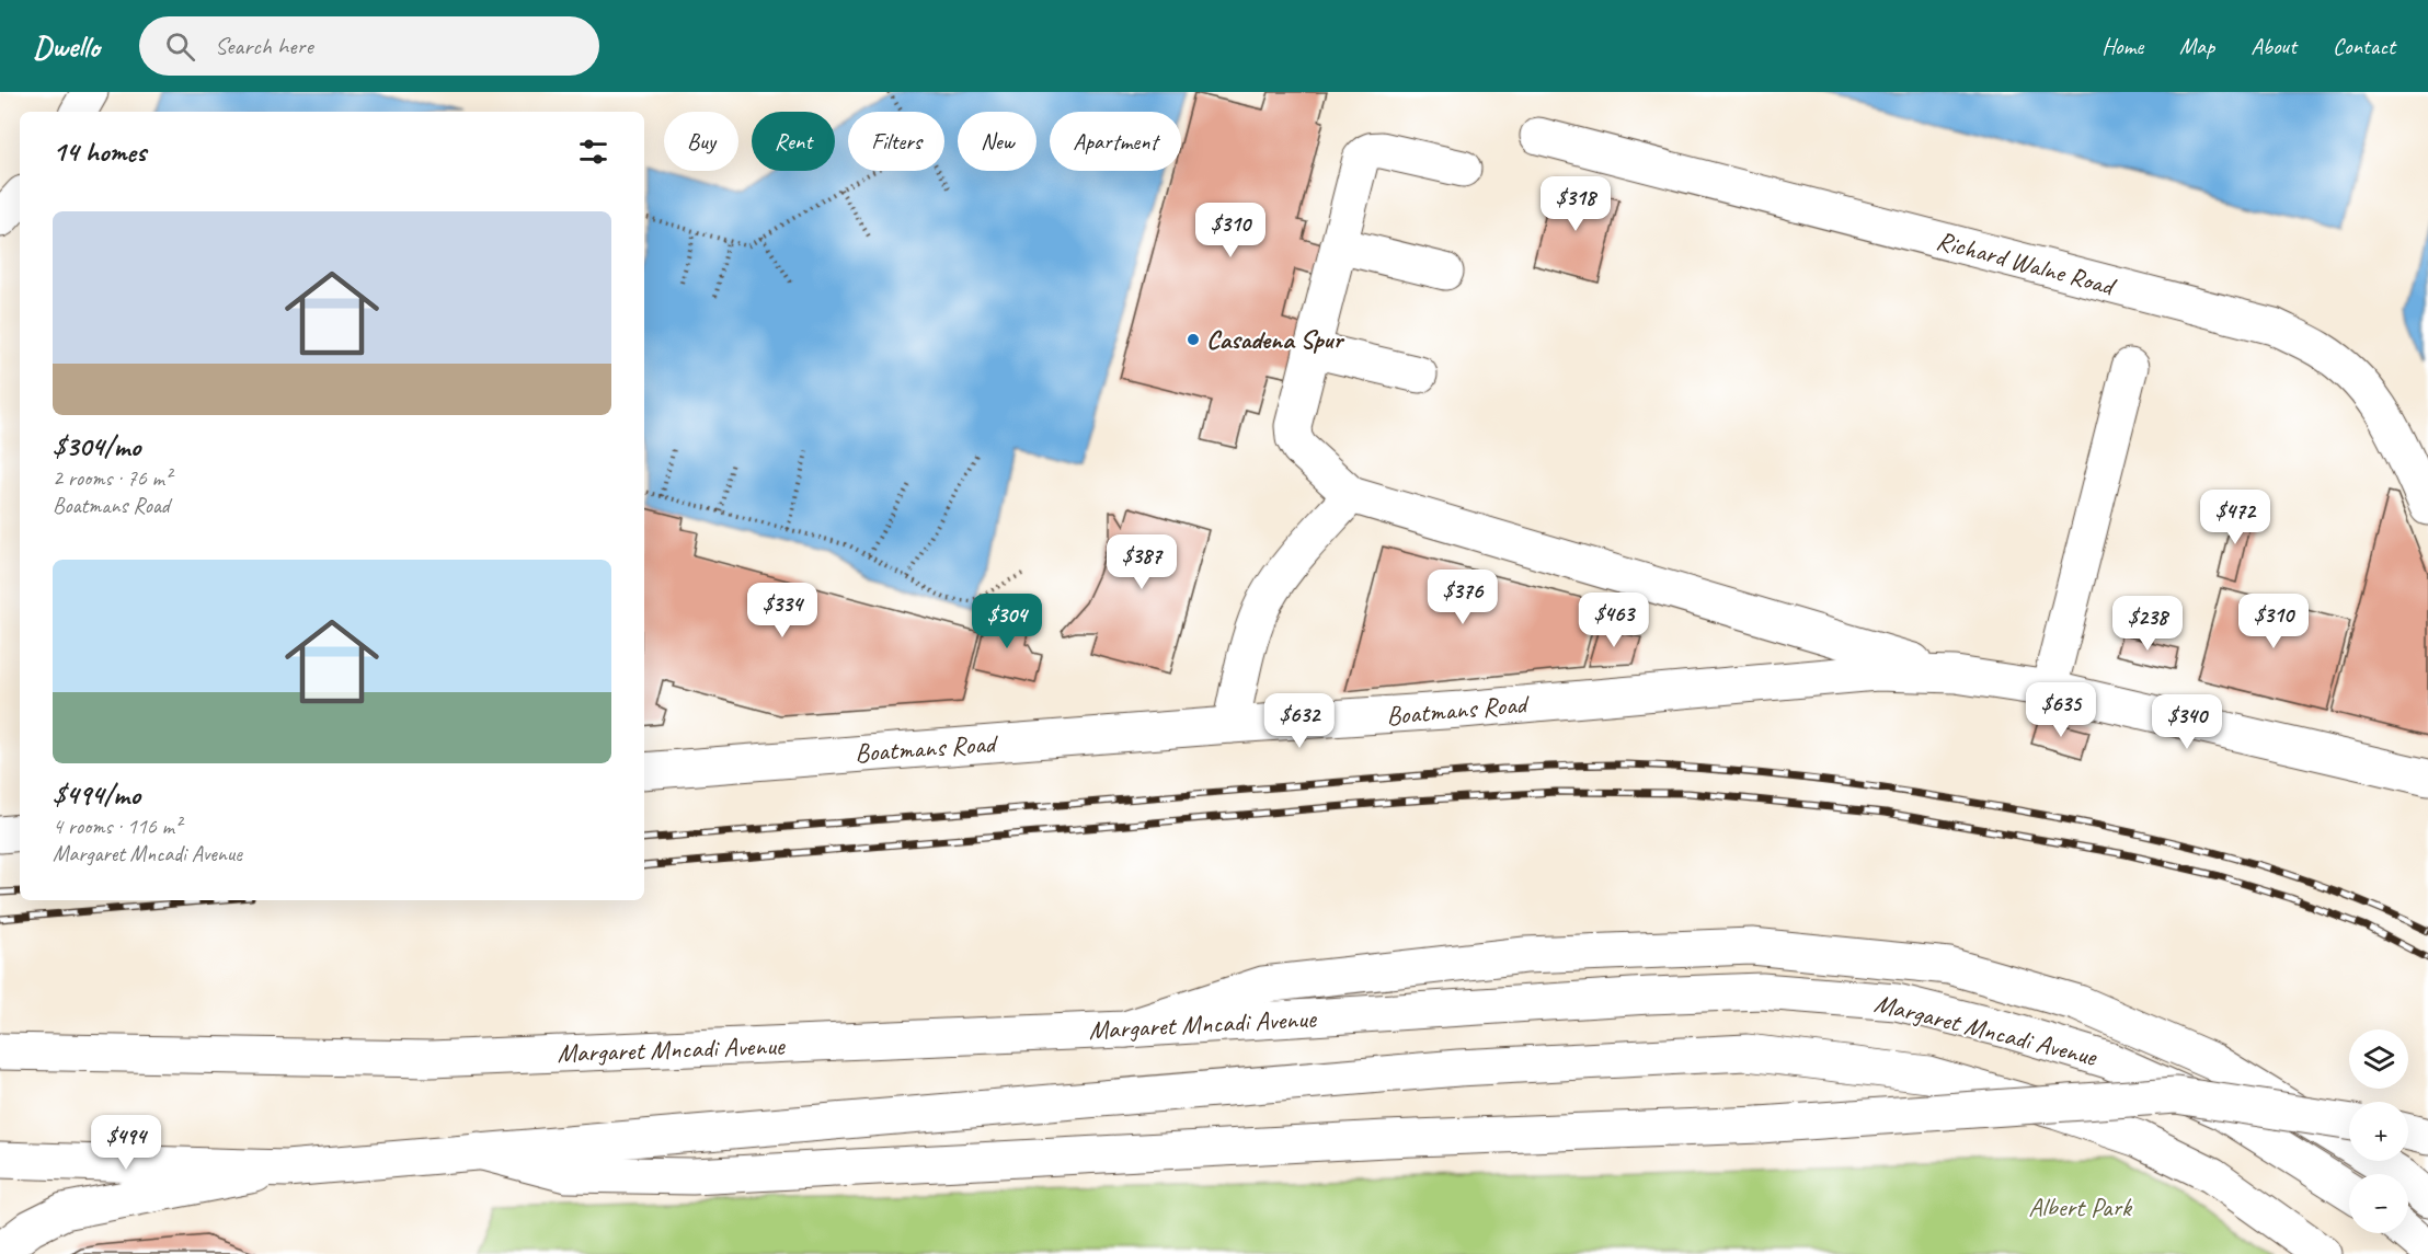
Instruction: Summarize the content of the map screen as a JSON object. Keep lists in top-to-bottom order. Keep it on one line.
{"streets":{"main road":["Richard Walne Road","Boatmans Road","Margaret Mncadi Avenue"]},"parks":["Albert Park"],"places":["Casadena Spur"],"page":{"header":"Dwello","search":"Search here","nav":["Home","Map","About","Contact"],"chip":["Buy","Rent","Filters","New","Apartment"],"heading":"14 homes","price":["$318","$310","$472","$387","$376","$334","$463","$304","$310","$238","$635","$632","$340","$494"],"list":[{"name":"$304/mo","note":"2 rooms · 76 m² · Boatmans Road"},{"name":"$494/mo","note":"4 rooms · 116 m² · Margaret Mncadi Avenue"}],"map_buttons":["+","−"]}}
